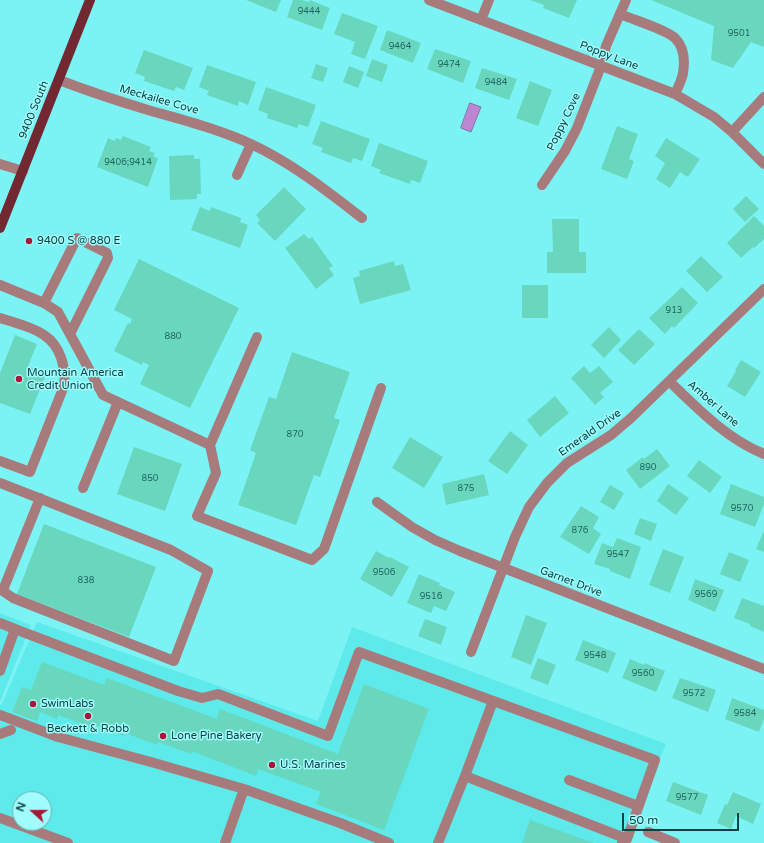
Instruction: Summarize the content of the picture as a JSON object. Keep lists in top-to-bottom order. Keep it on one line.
{"streets":{"main road":["9400 South"],"street":["Poppy Lane","Meckailee Cove","Poppy Cove","Amber Lane","Emerald Drive","Garnet Drive"]},"crossings":[["Poppy Lane","Poppy Cove"],["Meckailee Cove","9400 South"],["Amber Lane","Emerald Drive"],["Emerald Drive","Garnet Drive"]],"places":["9400 S @ 880 E","Mountain America Credit Union","SwimLabs","Beckett & Robb","Lone Pine Bakery","U.S. Marines"],"house_numbers":["9444","9501","9464","9474","9484","9406;9414","913","880","870","890","850","875","9570","876","9547","9506","838","9569","9516","9548","9560","9572","9584","9577"],"scale_bar":"50 m","north":"left"}
